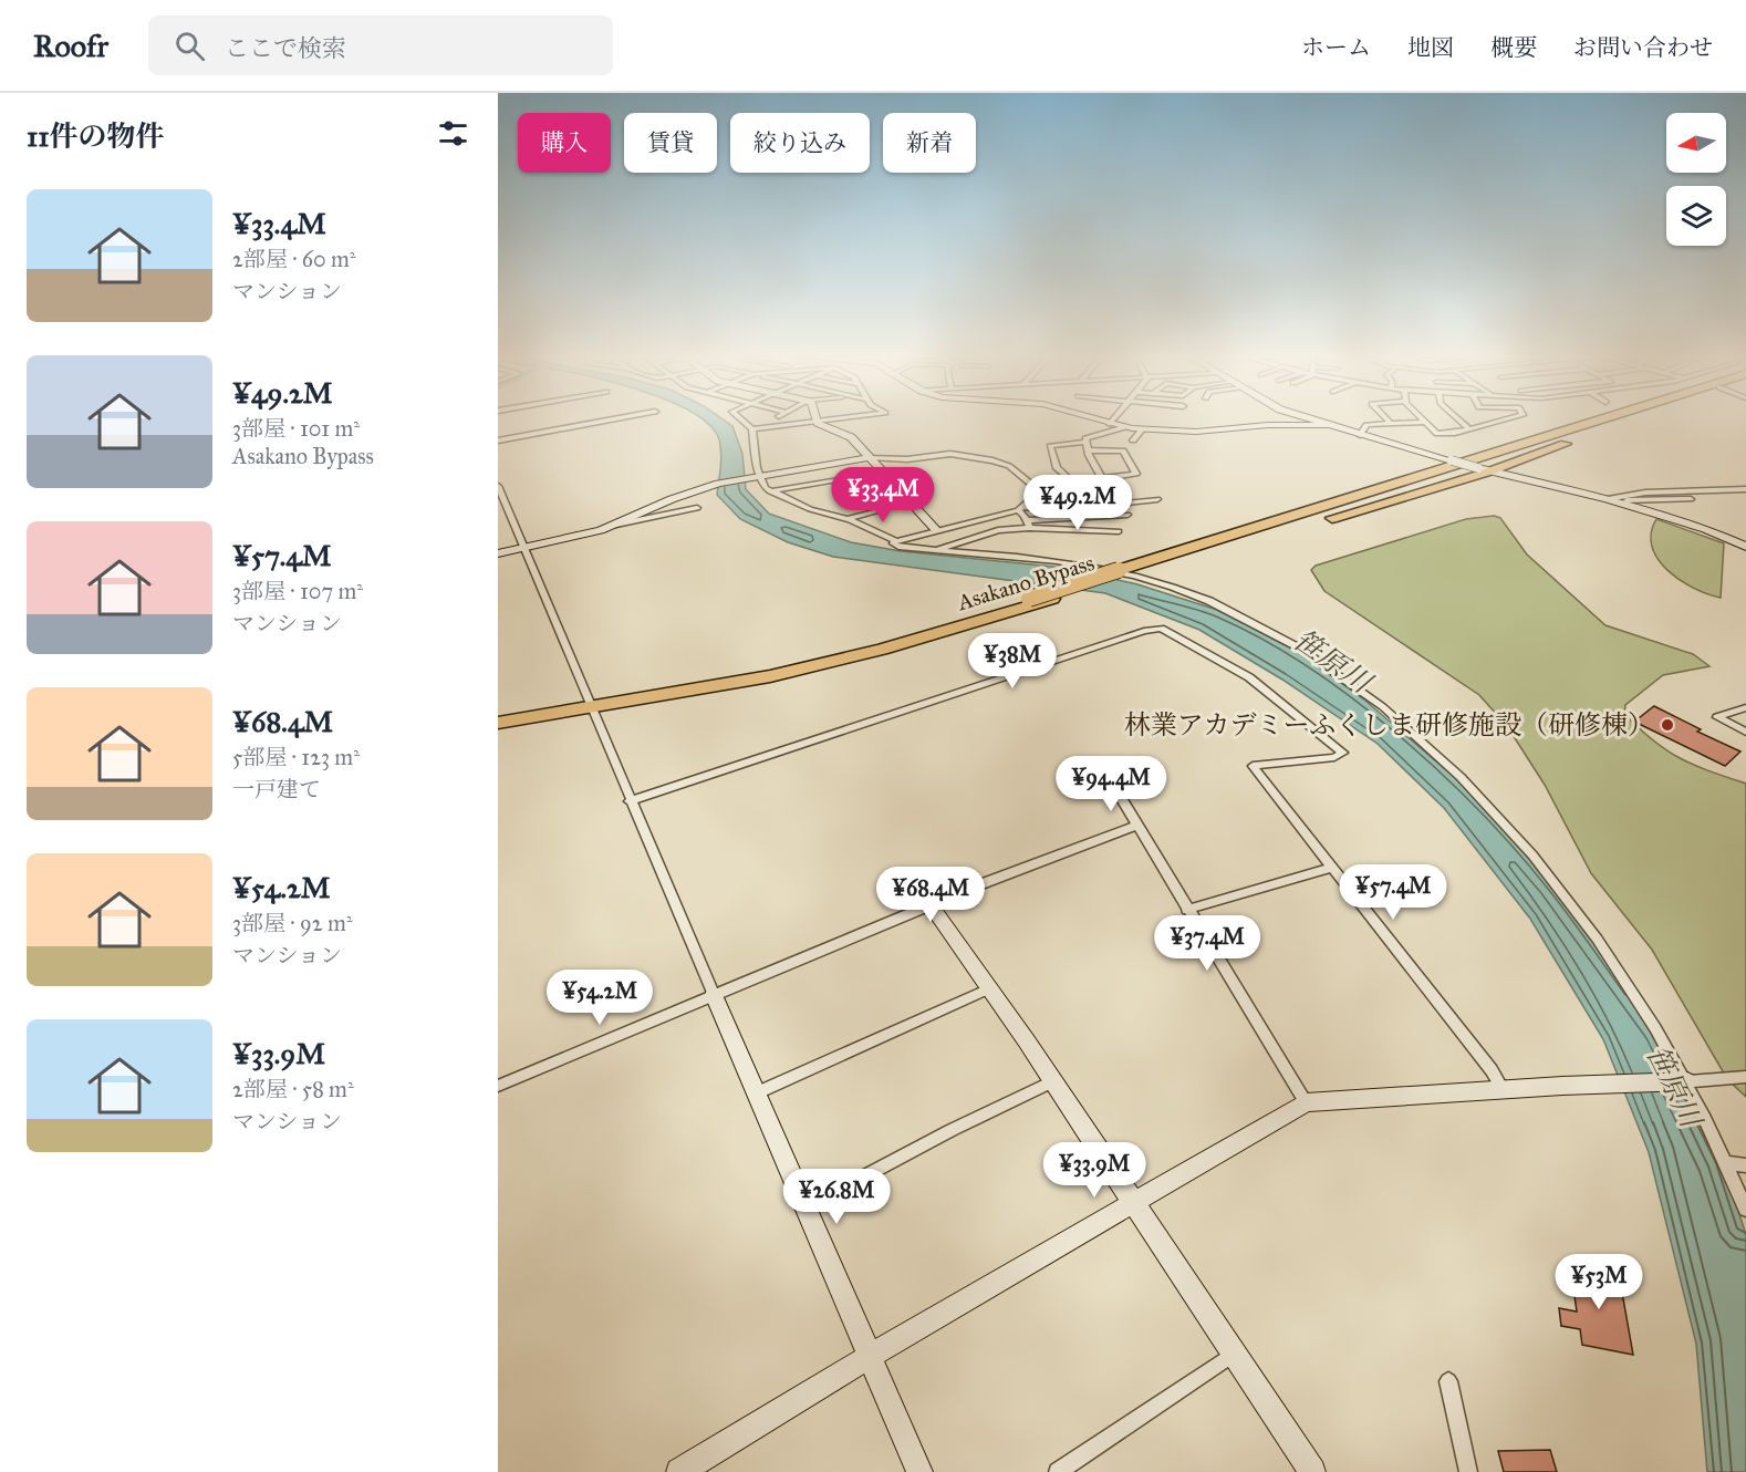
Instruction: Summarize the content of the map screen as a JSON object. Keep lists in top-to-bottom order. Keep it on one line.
{"streets":{"highway":["Asakano Bypass"]},"water":["笹原川"],"places":["林業アカデミーふくしま研修施設（研修棟）"],"north":"left","page":{"header":"Roofr","search":"ここで検索","nav":["ホーム","地図","概要","お問い合わせ"],"heading":"11件の物件","chip":["購入","賃貸","絞り込み","新着"],"list":[{"name":"¥33.4M","note":"2部屋 · 60 m² · マンション"},{"name":"¥49.2M","note":"3部屋 · 101 m² · Asakano Bypass"},{"name":"¥57.4M","note":"3部屋 · 107 m² · マンション"},{"name":"¥68.4M","note":"5部屋 · 123 m² · 一戸建て"},{"name":"¥54.2M","note":"3部屋 · 92 m² · マンション"},{"name":"¥33.9M","note":"2部屋 · 58 m² · マンション"}],"price":["¥33.4M","¥49.2M","¥38M","¥94.4M","¥57.4M","¥68.4M","¥37.4M","¥54.2M","¥33.9M","¥26.8M","¥53M"]}}
